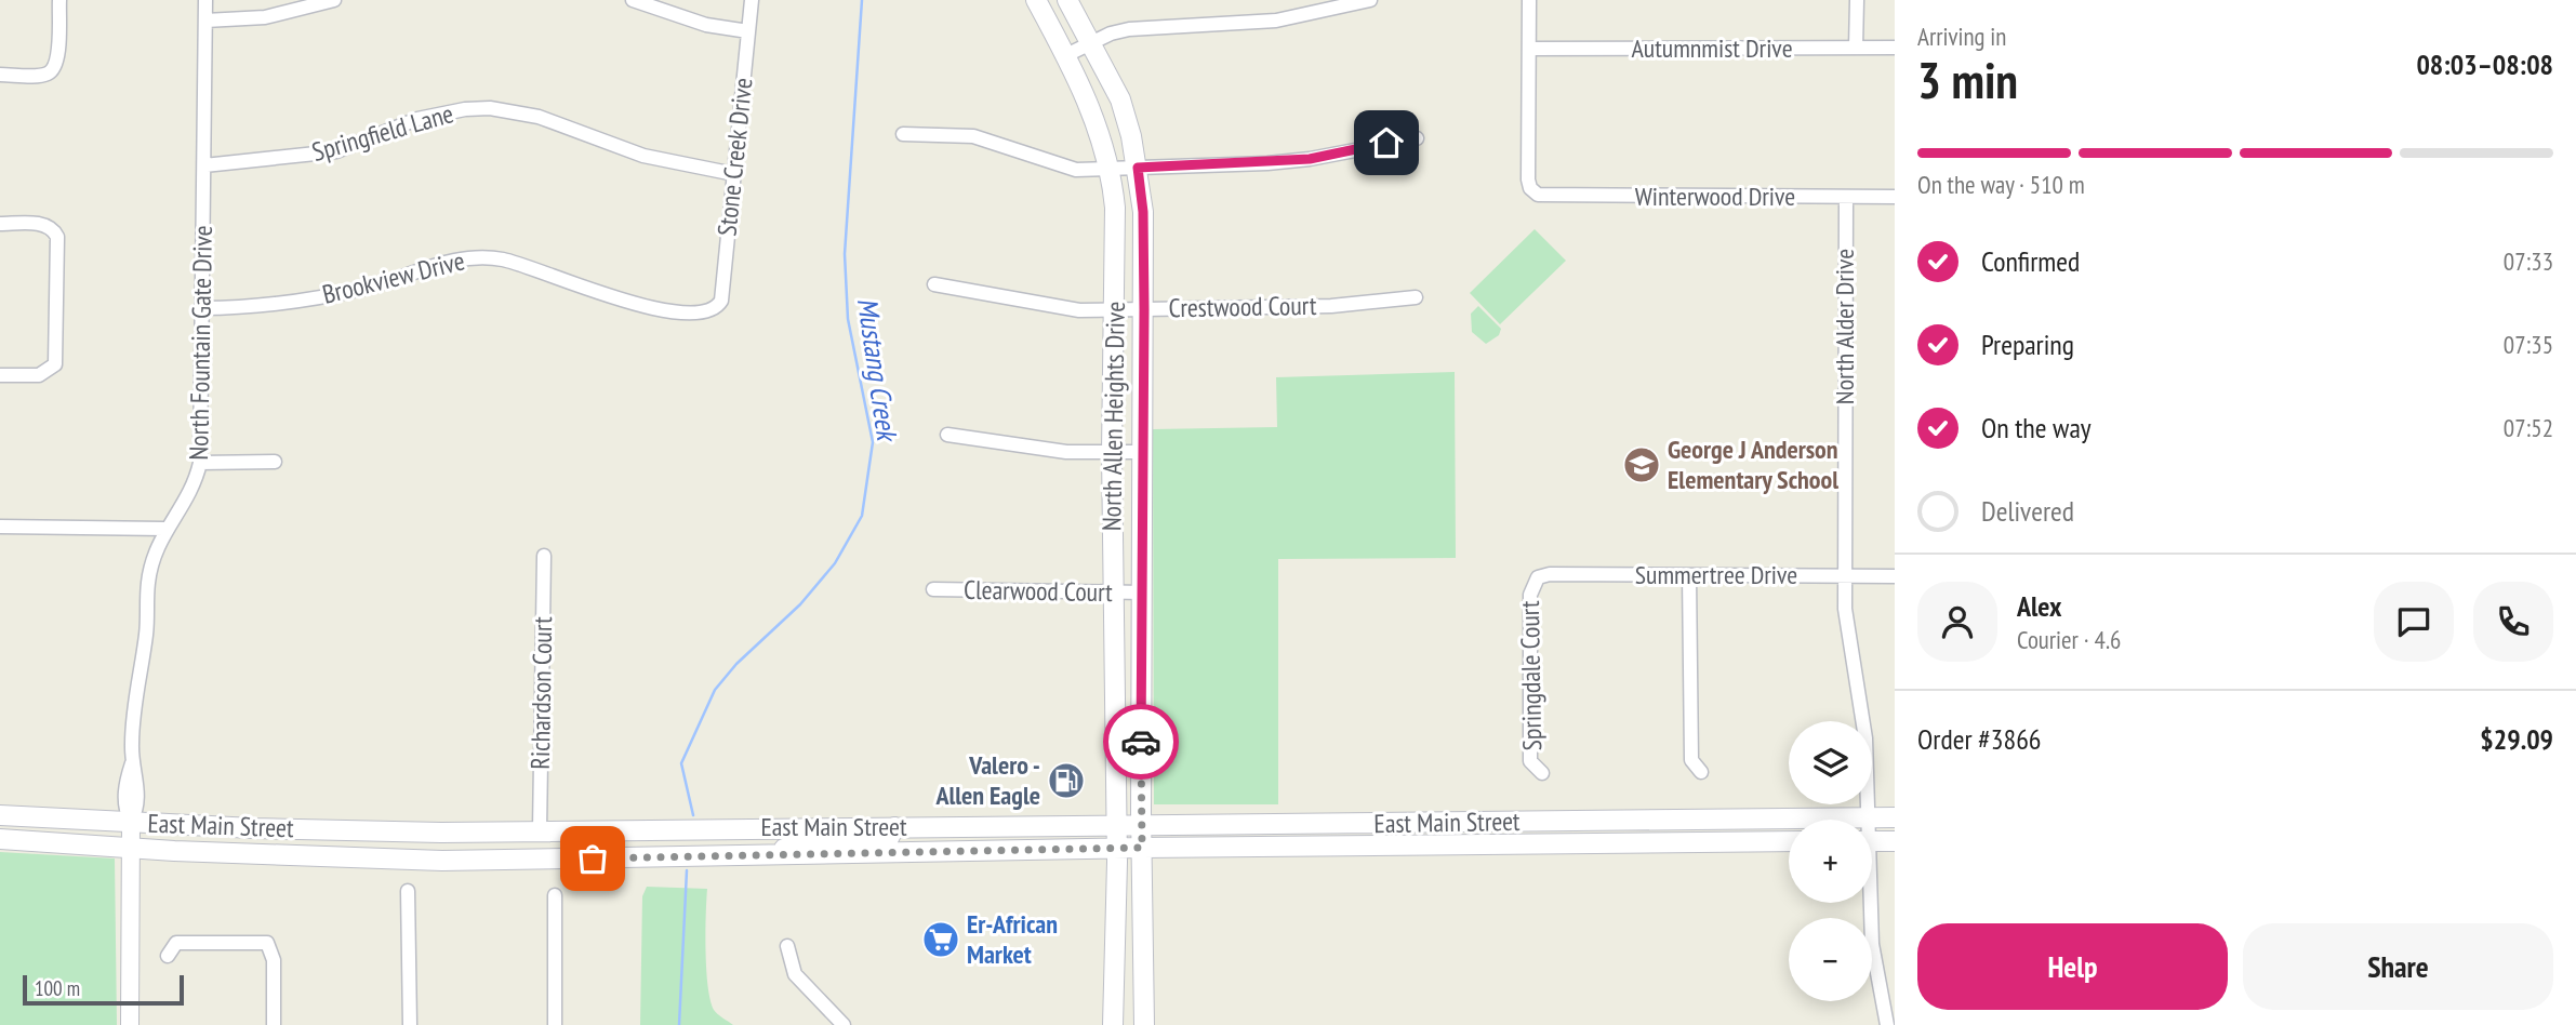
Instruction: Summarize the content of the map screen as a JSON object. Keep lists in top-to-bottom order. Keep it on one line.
{"streets":{"main road":["North Allen Heights Drive","East Main Street"],"street":["Autumnmist Drive","Springfield Lane","Stone Creek Drive","Winterwood Drive","Brookview Drive","Crestwood Court","North Alder Drive","North Fountain Gate Drive","Summertree Drive","Clearwood Court","Springdale Court","Richardson Court"]},"crossings":[["Autumnmist Drive","Winterwood Drive"],["Springfield Lane","Stone Creek Drive"],["Springfield Lane","North Fountain Gate Drive"],["Stone Creek Drive","Brookview Drive"],["Winterwood Drive","North Alder Drive"],["Brookview Drive","North Fountain Gate Drive"],["Crestwood Court","North Allen Heights Drive"],["North Alder Drive","Summertree Drive"],["North Alder Drive","East Main Street"],["North Fountain Gate Drive","East Main Street"],["North Allen Heights Drive","Clearwood Court"],["North Allen Heights Drive","East Main Street"],["Summertree Drive","Springdale Court"],["Richardson Court","East Main Street"]],"water":["Mustang Creek"],"places":{"school or university":["George J Anderson Elementary School"],"fuel station":["Valero - Allen Eagle"],"supermarket":["Er-African Market"]},"scale_bar":"100 m","page":{"heading":["3 min","Arriving in","08:03–08:08"],"panel":["Alex","Courier · 4.6","Order #3866","$29.09"],"bar":"On the way · 510 m","list":[["Confirmed","07:33"],["Preparing","07:35"],["On the way","07:52"],"Delivered"],"map_buttons":["+","−"],"buttons":["Help","Share"],"scale":"100 m"}}
